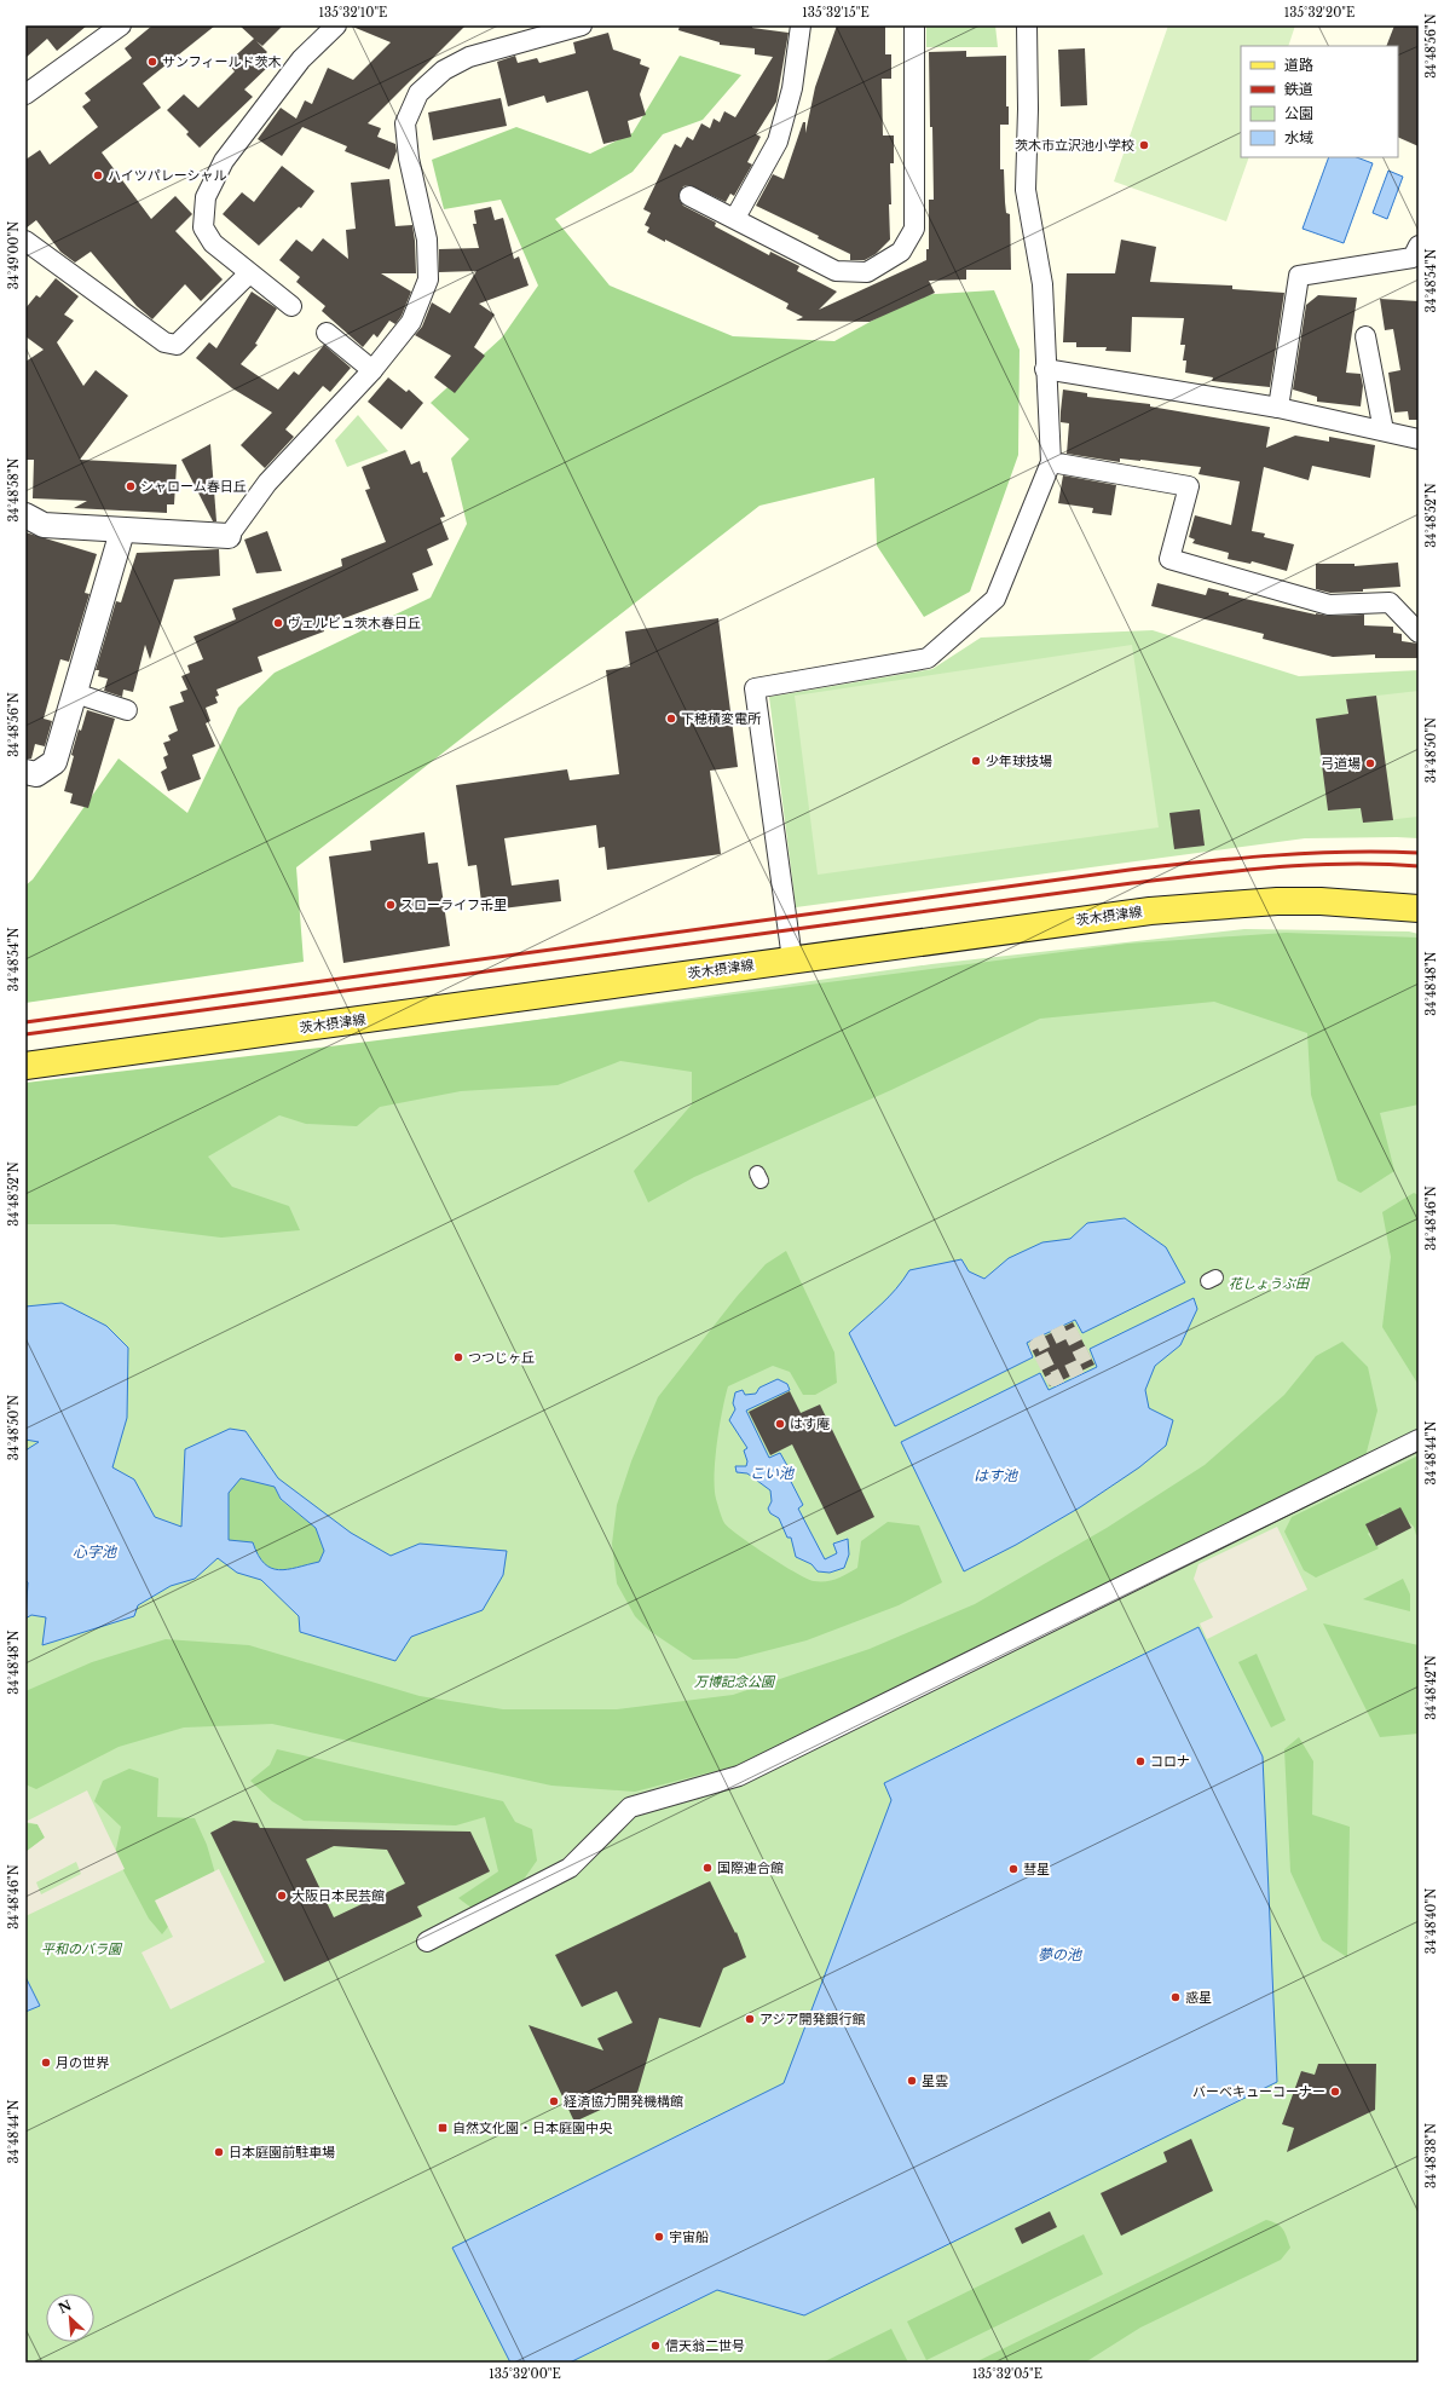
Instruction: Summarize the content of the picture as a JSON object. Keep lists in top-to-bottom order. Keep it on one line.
{"streets":{"main road":["茨木摂津線"]},"water":["こい池","はす池","心字池","夢の池"],"parks":["花しょうぶ田","万博記念公園","平和のバラ園"],"places":{"other":["サンフィールド茨木","茨木市立沢池小学校","ハイツパレーシャル","シャローム春日丘","ヴェルビュ茨木春日丘","下穂積変電所","少年球技場","弓道場","スローライフ千里","つつじヶ丘","はす庵","コロナ","国際連合館","彗星","大阪日本民芸館","惑星","アジア開発銀行館","月の世界","星雲","バーベキューコーナー","経済協力開発機構館","日本庭園前駐車場","宇宙船","信天翁二世号"],"transit":["自然文化園・日本庭園中央"]},"legend":["道路","鉄道","公園","水域"],"north":"top left","coordinates":["135°32'10\"E","135°32'15\"E","135°32'20\"E","34°48'56\"N","34°49'00\"N","34°48'54\"N","34°48'58\"N","34°48'52\"N","34°48'50\"N","34°48'48\"N","34°48'46\"N","34°48'44\"N","34°48'42\"N","34°48'40\"N","34°48'38\"N","135°32'00\"E","135°32'05\"E"]}
